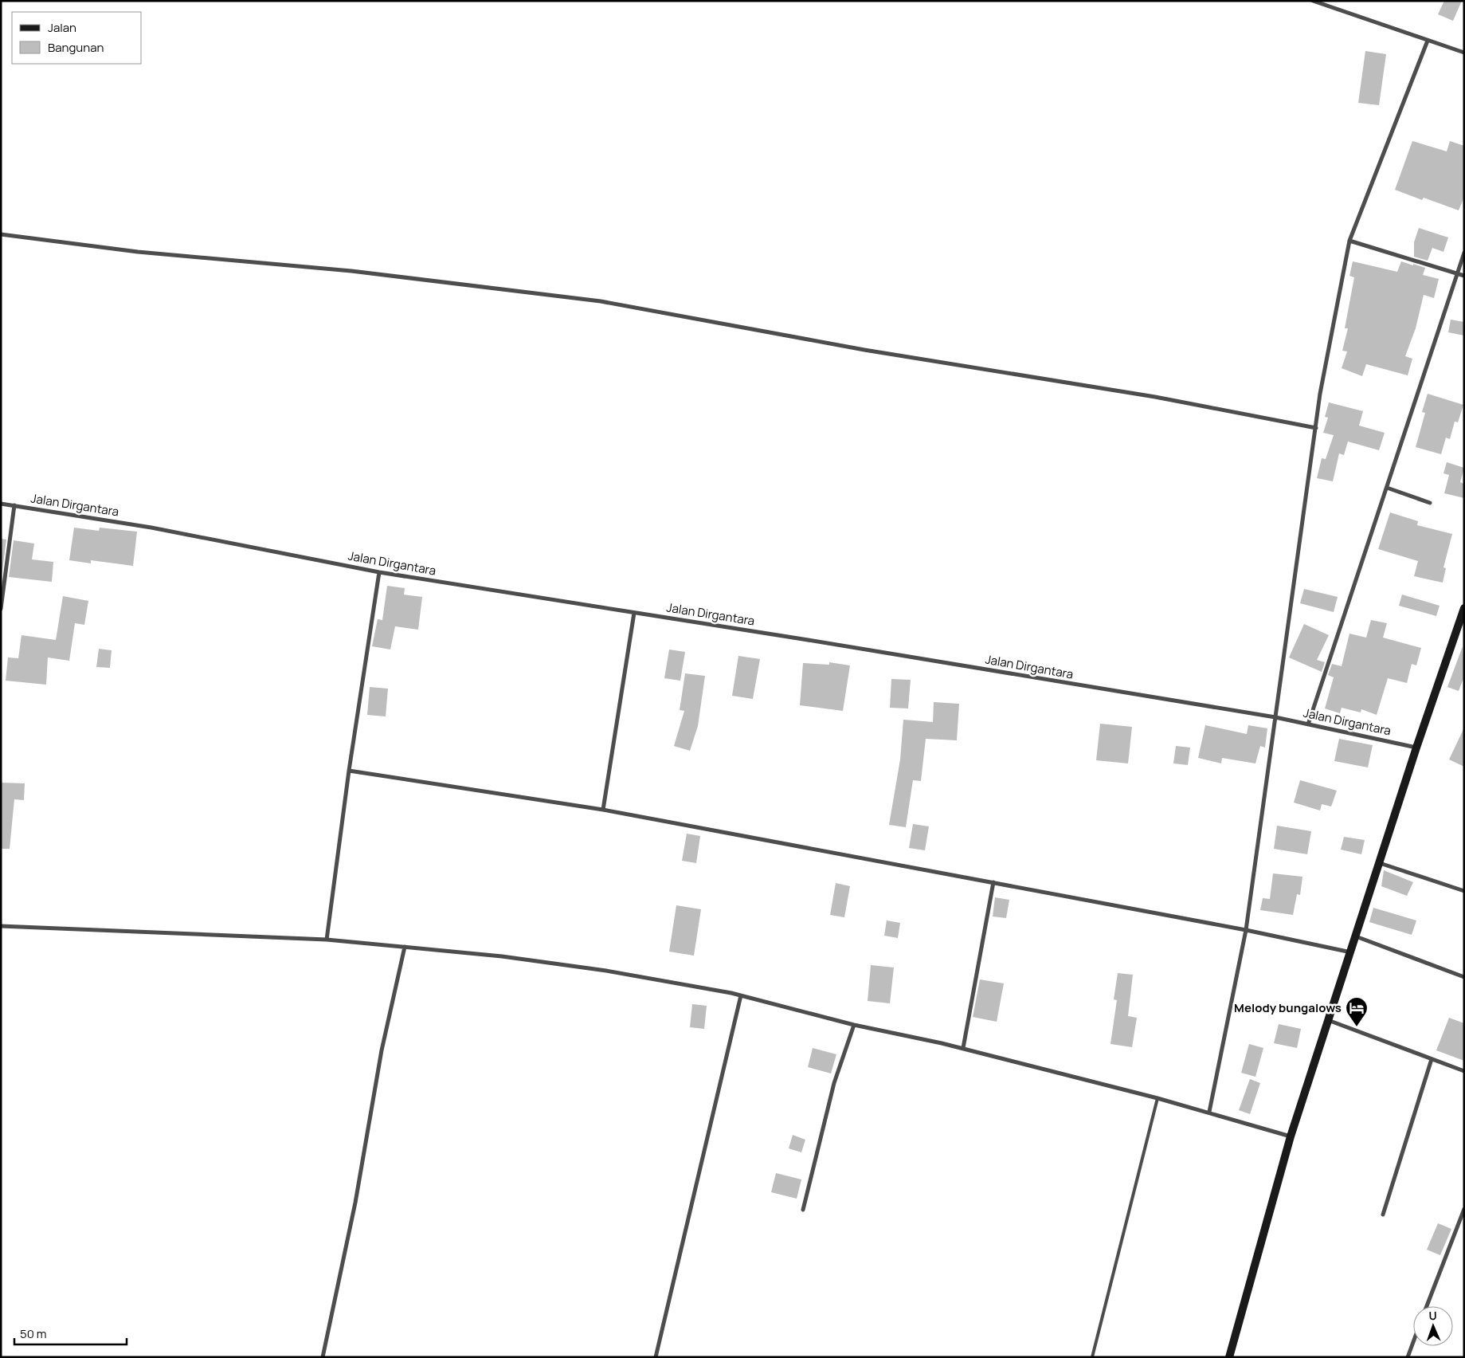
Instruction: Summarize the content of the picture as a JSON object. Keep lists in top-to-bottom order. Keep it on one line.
{"streets":{"street":["Jalan Dirgantara"]},"places":{"hotel":["Melody bungalows"]},"legend":["Jalan","Bangunan"],"scale_bar":"50 m","north":"top"}
